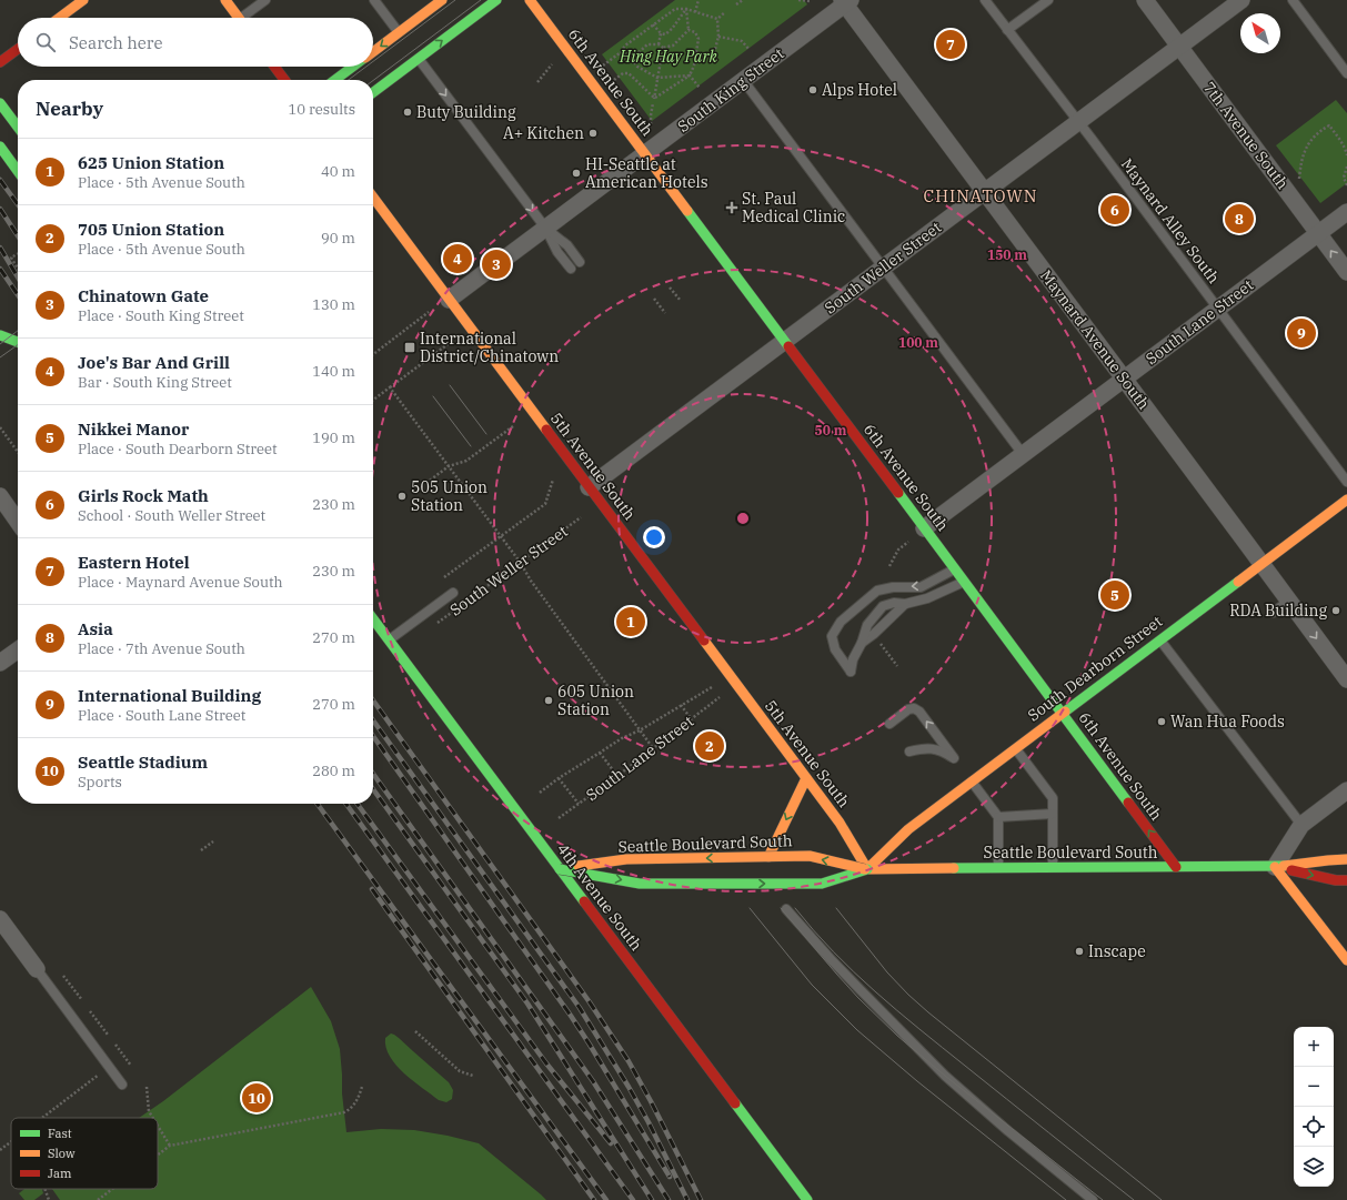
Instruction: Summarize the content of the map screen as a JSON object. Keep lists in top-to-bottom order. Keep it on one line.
{"streets":{"main road":["6th Avenue South","5th Avenue South","South Dearborn Street","Seattle Boulevard South","4th Avenue South"],"street":["South King Street","7th Avenue South","South Weller Street","South Lane Street","Maynard Avenue South"],"lane":["Maynard Alley South"]},"crossings":[["6th Avenue South","South King Street"],["6th Avenue South","South Weller Street"],["6th Avenue South","South Lane Street"],["6th Avenue South","South Dearborn Street"],["6th Avenue South","Seattle Boulevard South"],["South King Street","Maynard Avenue South"],["7th Avenue South","South Weller Street"],["7th Avenue South","South Lane Street"],["Maynard Alley South","South Weller Street"],["Maynard Alley South","South Lane Street"],["South Weller Street","Maynard Avenue South"],["South Weller Street","5th Avenue South"],["South Weller Street","4th Avenue South"],["South Lane Street","Maynard Avenue South"],["Maynard Avenue South","South Dearborn Street"],["5th Avenue South","South Dearborn Street"],["5th Avenue South","Seattle Boulevard South"],["South Dearborn Street","Seattle Boulevard South"],["Seattle Boulevard South","4th Avenue South"]],"districts":["CHINATOWN"],"parks":["Hing Hay Park"],"places":{"other":["Alps Hotel","Buty Building","A+ Kitchen","HI-Seattle at American Hotels","505 Union Station","RDA Building","605 Union Station","Wan Hua Foods","Inscape"],"health":["St. Paul Medical Clinic"],"transit":["International District/Chinatown"]},"legend":["Fast","Slow","Jam"],"north":"top left","page":{"search":"Search here","pins":["7","6","8","4","3","9","5","1","2","10"],"heading":["Nearby","10 results"],"list":[{"mark":"1","name":"625 Union Station","note":"Place · 5th Avenue South","value":"40 m"},{"mark":"2","name":"705 Union Station","note":"Place · 5th Avenue South","value":"90 m"},{"mark":"3","name":"Chinatown Gate","note":"Place · South King Street","value":"130 m"},{"mark":"4","name":"Joe's Bar And Grill","note":"Bar · South King Street","value":"140 m"},{"mark":"5","name":"Nikkei Manor","note":"Place · South Dearborn Street","value":"190 m"},{"mark":"6","name":"Girls Rock Math","note":"School · South Weller Street","value":"230 m"},{"mark":"7","name":"Eastern Hotel","note":"Place · Maynard Avenue South","value":"230 m"},{"mark":"8","name":"Asia","note":"Place · 7th Avenue South","value":"270 m"},{"mark":"9","name":"International Building","note":"Place · South Lane Street","value":"270 m"},{"mark":"10","name":"Seattle Stadium","note":"Sports","value":"280 m"}],"map_buttons":["+","−"]},"rings":["150 m","100 m","50 m"]}
